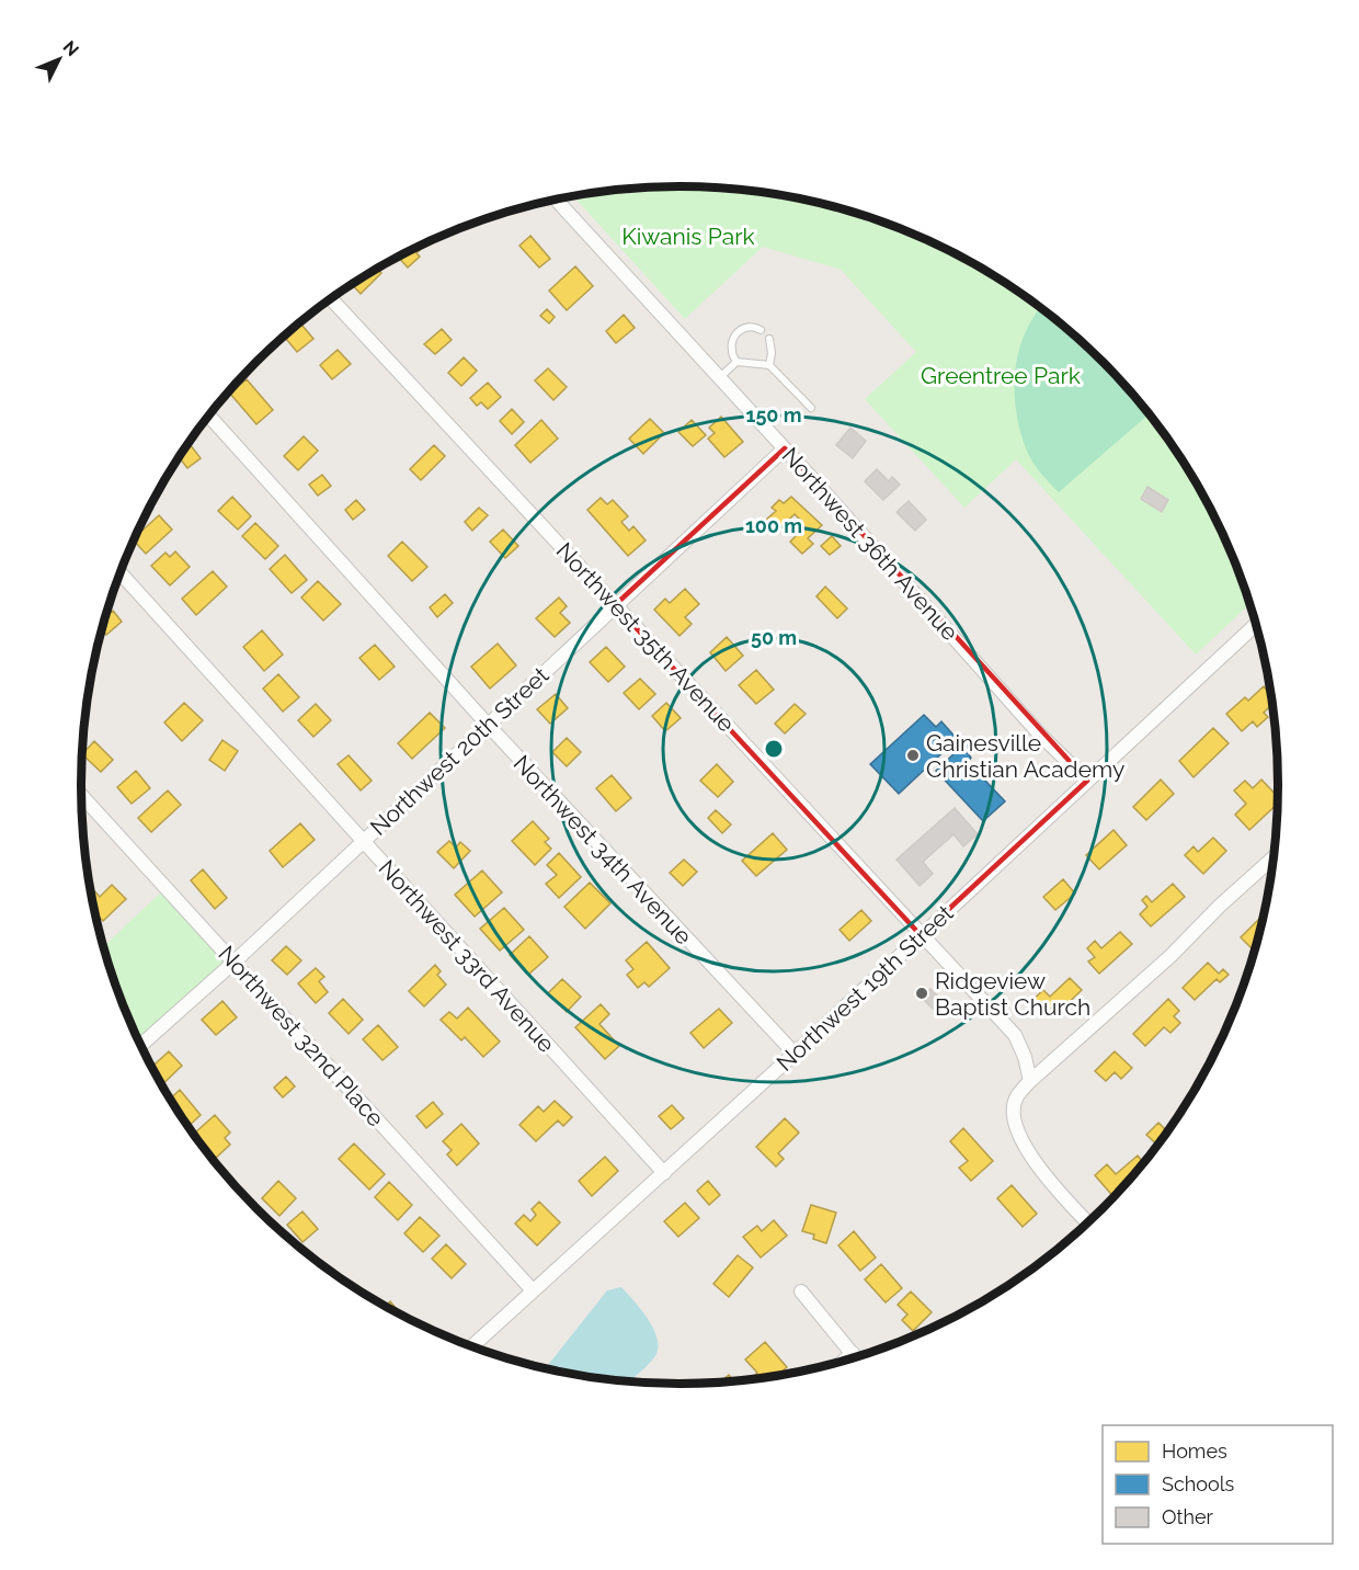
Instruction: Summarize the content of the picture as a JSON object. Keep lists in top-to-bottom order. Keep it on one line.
{"streets":{"street":["Northwest 36th Avenue","Northwest 35th Avenue","Northwest 20th Street","Northwest 34th Avenue","Northwest 33rd Avenue","Northwest 19th Street","Northwest 32nd Place"]},"crossings":[["Northwest 36th Avenue","Northwest 20th Street"],["Northwest 36th Avenue","Northwest 19th Street"],["Northwest 35th Avenue","Northwest 20th Street"],["Northwest 35th Avenue","Northwest 19th Street"],["Northwest 20th Street","Northwest 34th Avenue"],["Northwest 20th Street","Northwest 33rd Avenue"],["Northwest 20th Street","Northwest 32nd Place"],["Northwest 34th Avenue","Northwest 19th Street"],["Northwest 33rd Avenue","Northwest 19th Street"],["Northwest 19th Street","Northwest 32nd Place"]],"parks":["Kiwanis Park","Greentree Park"],"places":["Gainesville Christian Academy","Ridgeview Baptist Church"],"legend":["Homes","Schools","Other"],"north":"top right","rings":["150 m","100 m","50 m"]}
